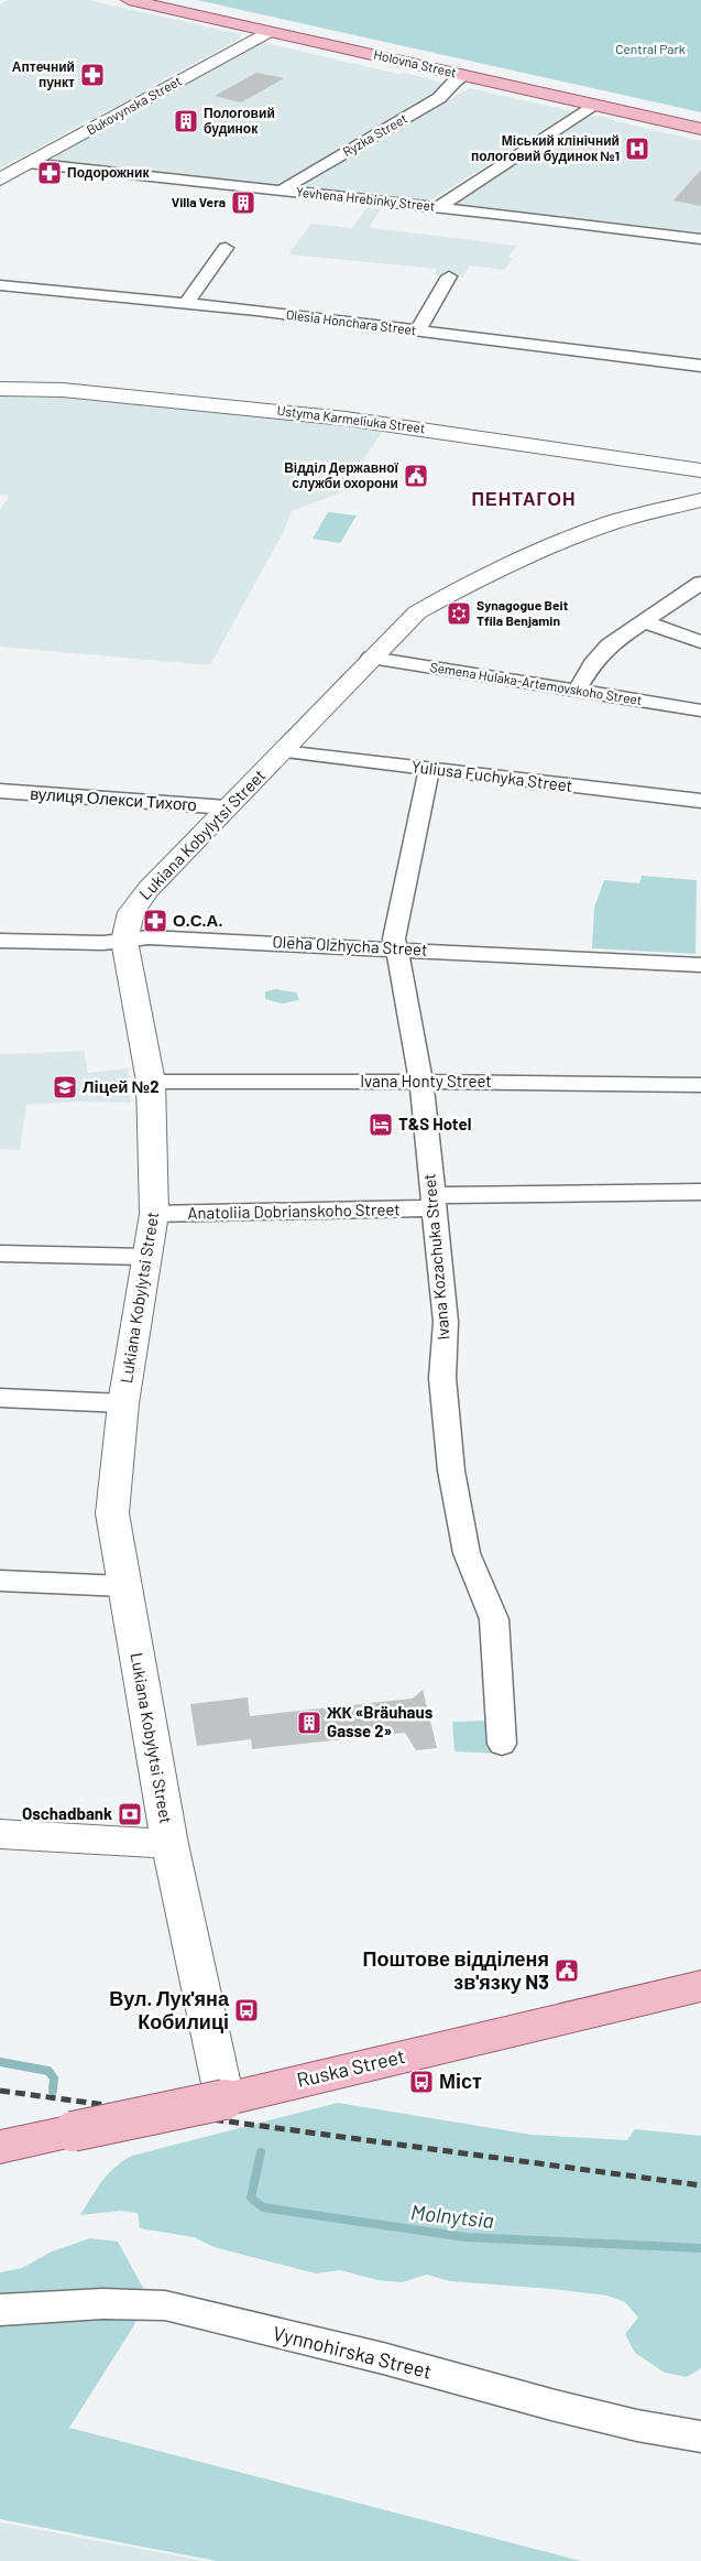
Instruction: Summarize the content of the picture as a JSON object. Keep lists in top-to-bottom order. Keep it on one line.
{"streets":{"main road":["Holovna Street","Ruska Street"],"street":["Bukovynska Street","Ryzka Street","Yevhena Hrebinky Street","Olesia Honchara Street","Ustyma Karmeliuka Street","Semena Hulaka-Artemovskoho Street","Yuliusa Fuchyka Street","вулиця Олекси Тихого","Lukiana Kobylytsi Street","Oleha Olzhycha Street","Ivana Honty Street","Anatoliia Dobrianskoho Street","Ivana Kozachuka Street","Vynnohirska Street"]},"crossings":[["Holovna Street","Bukovynska Street"],["Holovna Street","Ryzka Street"],["Bukovynska Street","Yevhena Hrebinky Street"],["Ryzka Street","Yevhena Hrebinky Street"],["Semena Hulaka-Artemovskoho Street","Lukiana Kobylytsi Street"],["Yuliusa Fuchyka Street","Lukiana Kobylytsi Street"],["Yuliusa Fuchyka Street","Ivana Kozachuka Street"],["вулиця Олекси Тихого","Lukiana Kobylytsi Street"],["Lukiana Kobylytsi Street","Oleha Olzhycha Street"],["Lukiana Kobylytsi Street","Ivana Honty Street"],["Lukiana Kobylytsi Street","Anatoliia Dobrianskoho Street"],["Lukiana Kobylytsi Street","Ruska Street"],["Oleha Olzhycha Street","Ivana Kozachuka Street"],["Ivana Honty Street","Ivana Kozachuka Street"],["Anatoliia Dobrianskoho Street","Ivana Kozachuka Street"]],"districts":["ПЕНТАГОН"],"water":["Molnytsia"],"parks":["Central Park"],"places":{"pharmacy":["Аптечний пункт","Подорожник","О.С.А."],"building":["Пологовий будинок","Villa Vera","ЖК «Bräuhaus Gasse 2»"],"hospital":["Міський клінічний пологовий будинок №1"],"public building":["Відділ Державної служби охорони","Поштове відділеня зв'язку N3"],"synagogue":["Synagogue Beit Tfila Benjamin"],"school or university":["Ліцей №2"],"hotel":["T&S Hotel"],"bank":["Oschadbank"],"bus stop":["Вул. Лук'яна Кобилиці","Міст"]}}
